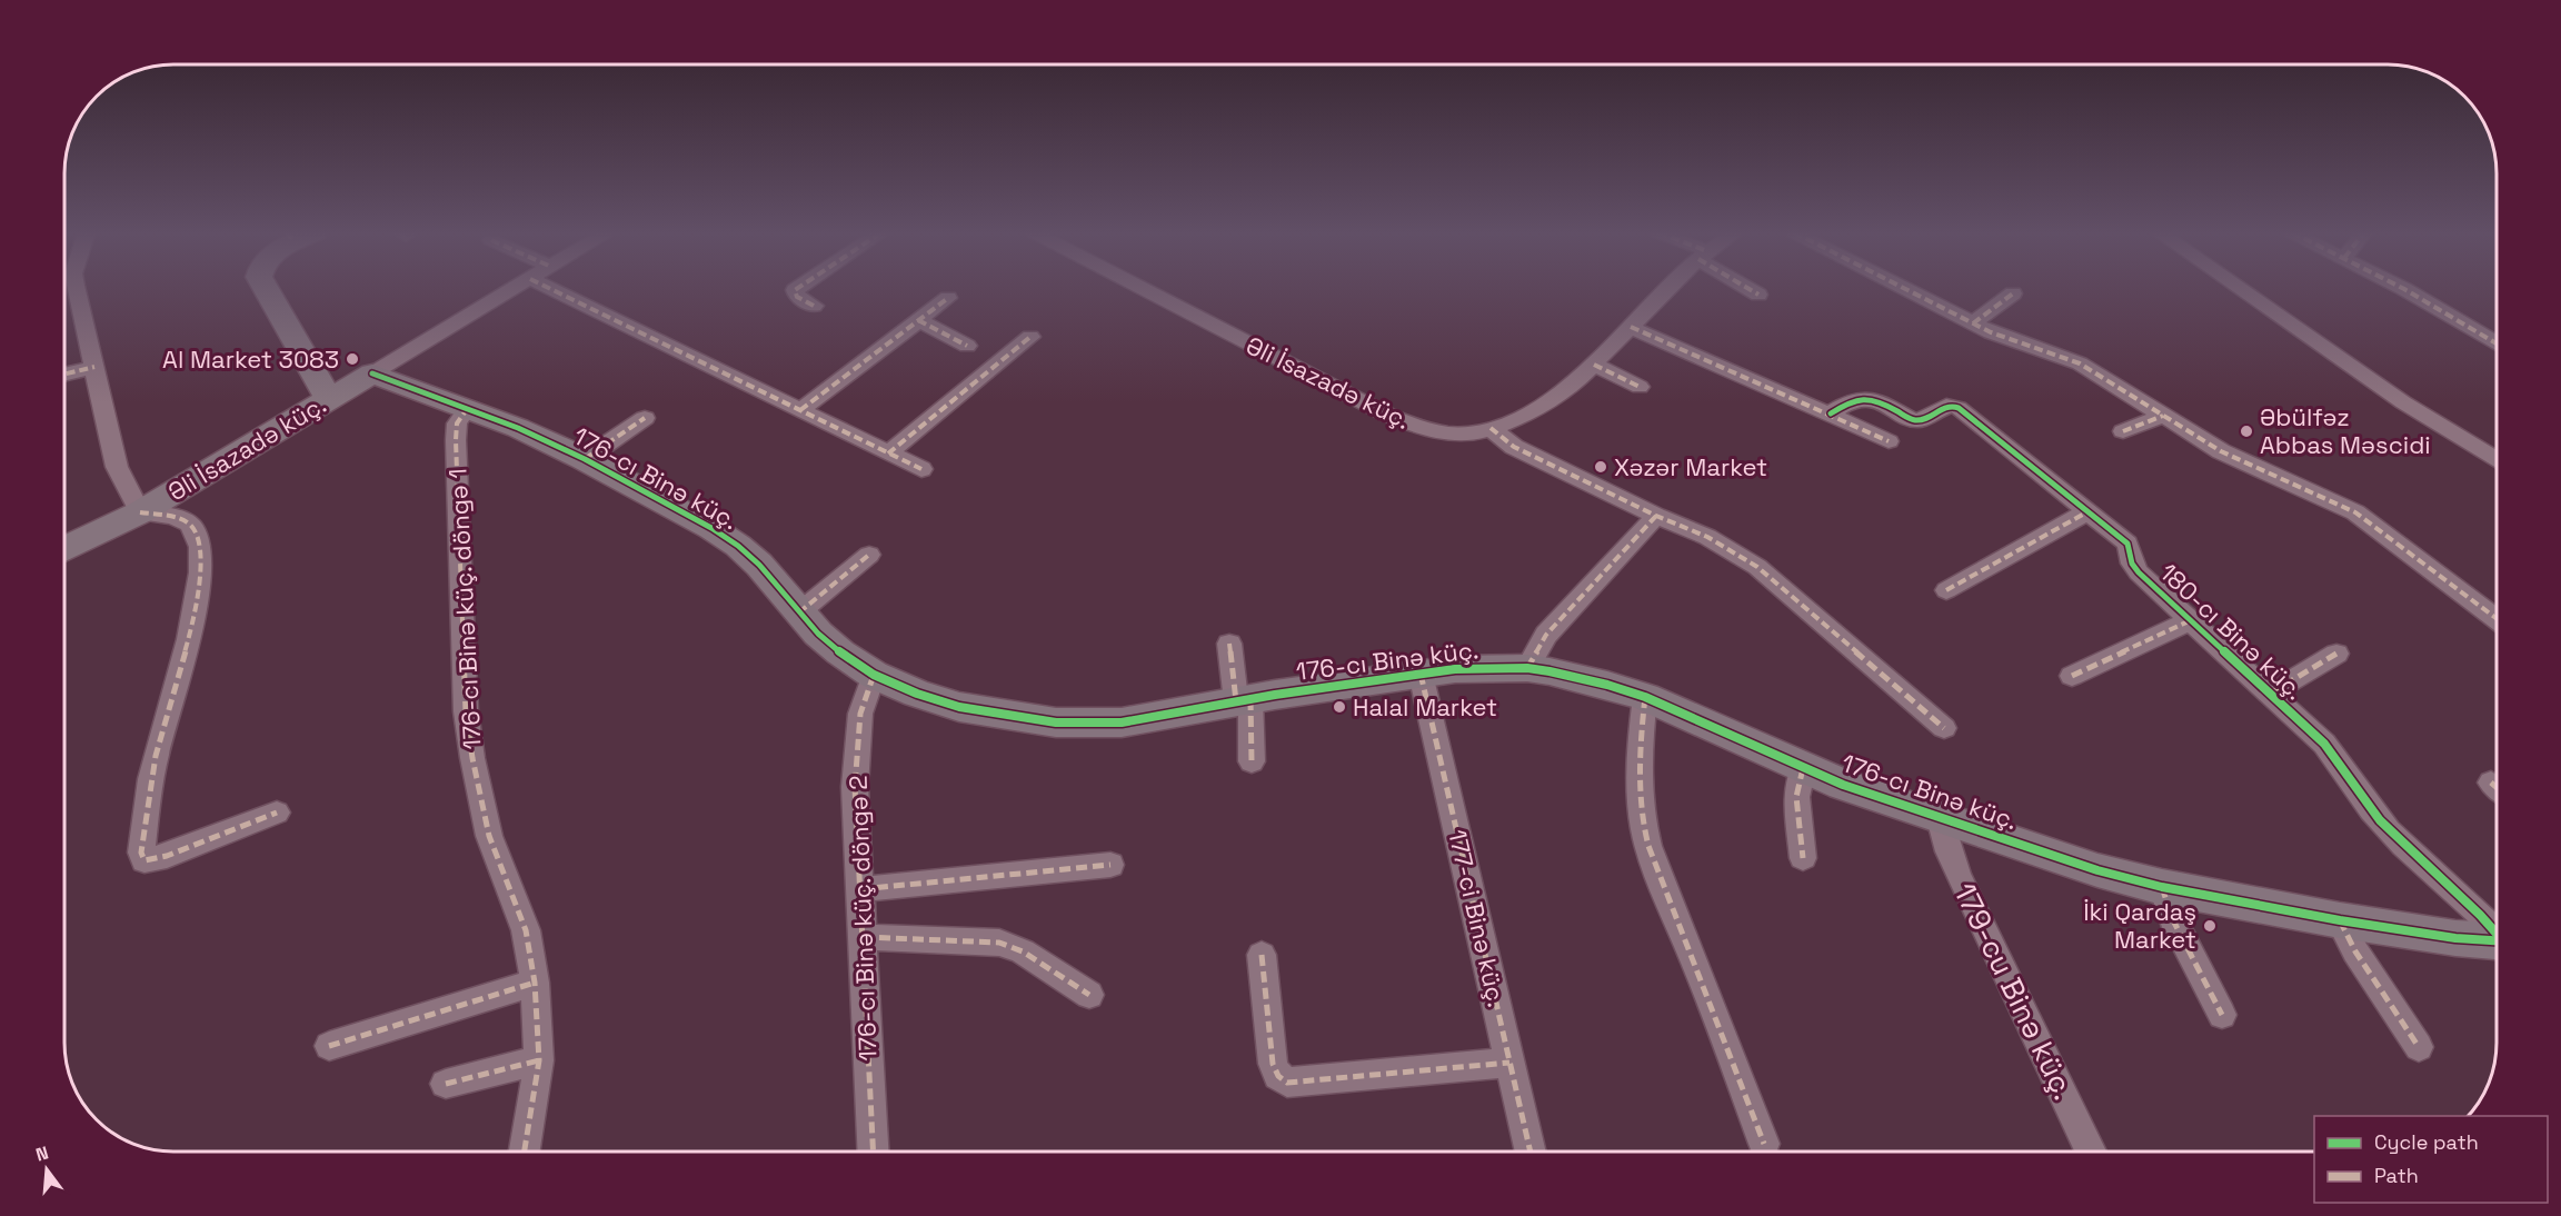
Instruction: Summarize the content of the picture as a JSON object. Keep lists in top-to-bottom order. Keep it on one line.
{"streets":{"street":["Əli İsazadə küç.","176-cı Binə küç.","176-cı Binə küç. döngə 1","180-cı Binə küç.","176-cı Binə küç. döngə 2","177-ci Binə küç.","179-cu Binə küç."]},"crossings":[["Əli İsazadə küç.","176-cı Binə küç."],["176-cı Binə küç.","176-cı Binə küç. döngə 1"],["176-cı Binə küç.","176-cı Binə küç. döngə 2"],["176-cı Binə küç.","177-ci Binə küç."],["176-cı Binə küç.","179-cu Binə küç."]],"places":["Al Market 3083","Əbülfəz Abbas Məscidi","Xəzər Market","Halal Market","İki Qardaş Market"],"legend":["Cycle path","Path"],"north":"top"}
